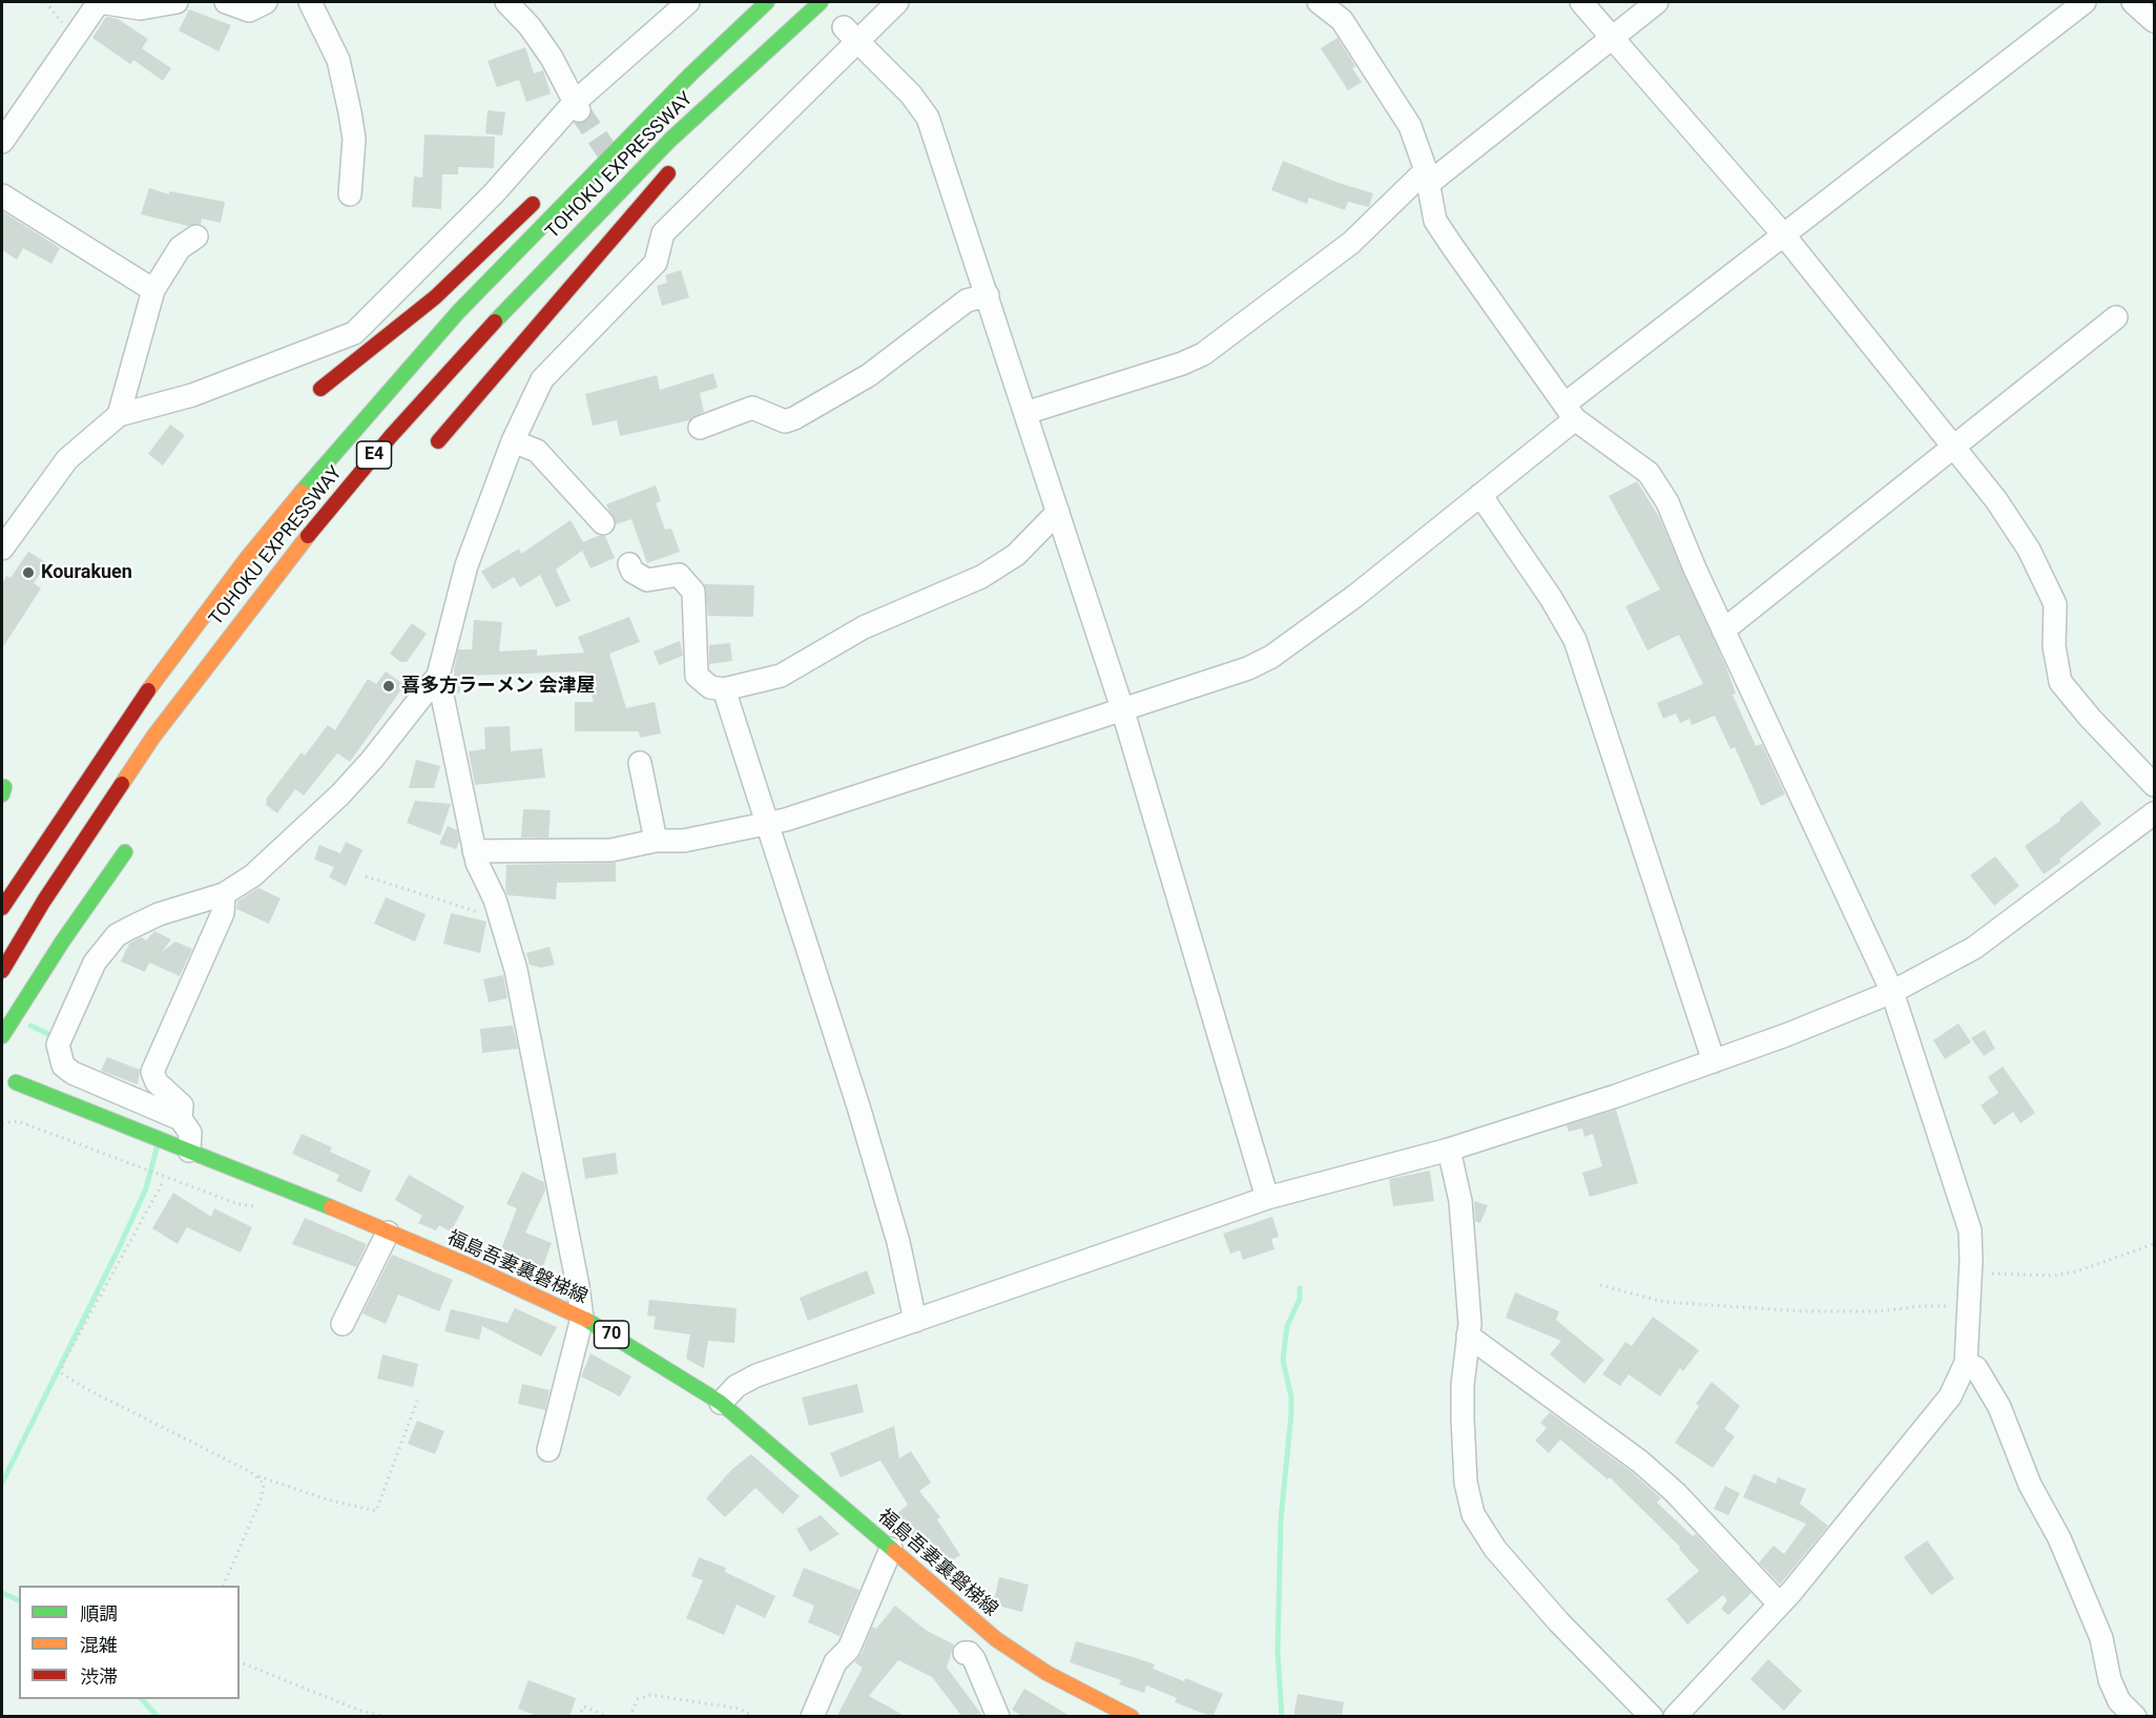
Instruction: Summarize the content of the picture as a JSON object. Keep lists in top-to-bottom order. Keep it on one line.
{"streets":{"main road":["TOHOKU EXPRESSWAY","E4","福島吾妻裏磐梯線","70"]},"places":["Kourakuen","喜多方ラーメン 会津屋"],"legend":["順調","混雑","渋滞"]}
